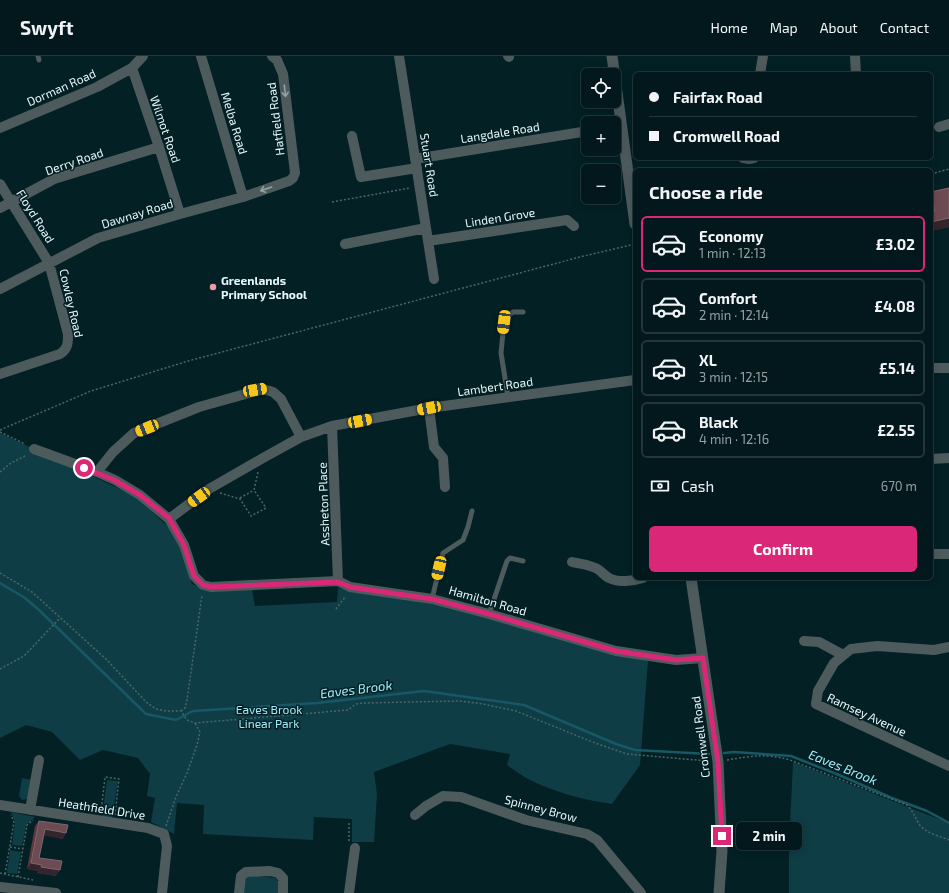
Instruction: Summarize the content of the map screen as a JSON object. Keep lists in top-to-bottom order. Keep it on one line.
{"streets":{"street":["Dorman Road","Hatfield Road","Melba Road","Wilmot Road","Langdale Road","Derry Road","Stuart Road","Dawnay Road","Floyd Road","Linden Grove","Cowley Road","Lambert Road","Assheton Place","Hamilton Road","Ramsey Avenue","Cromwell Road","Heathfield Drive","Spinney Brow"]},"crossings":[["Dorman Road","Wilmot Road"],["Hatfield Road","Dawnay Road"],["Melba Road","Dawnay Road"],["Wilmot Road","Derry Road"],["Wilmot Road","Dawnay Road"],["Langdale Road","Stuart Road"],["Derry Road","Floyd Road"],["Stuart Road","Linden Grove"],["Dawnay Road","Floyd Road"],["Dawnay Road","Cowley Road"],["Floyd Road","Cowley Road"],["Lambert Road","Assheton Place"],["Assheton Place","Hamilton Road"],["Hamilton Road","Cromwell Road"]],"one_way":["Hatfield Road"],"water":["Eaves Brook"],"parks":["Eaves Brook Linear Park"],"places":["Greenlands Primary School"],"page":{"header":"Swyft","nav":["Home","Map","About","Contact"],"map_buttons":["+","−"],"banner":["Fairfax Road","Cromwell Road"],"heading":"Choose a ride","list":[{"name":"Economy","note":"1 min · 12:13","value":"£3.02"},{"name":"Comfort","note":"2 min · 12:14","value":"£4.08"},{"name":"XL","note":"3 min · 12:15","value":"£5.14"},{"name":"Black","note":"4 min · 12:16","value":"£2.55"}],"pay":["Cash","670 m"],"buttons":"Confirm","bubble":"2 min"}}
